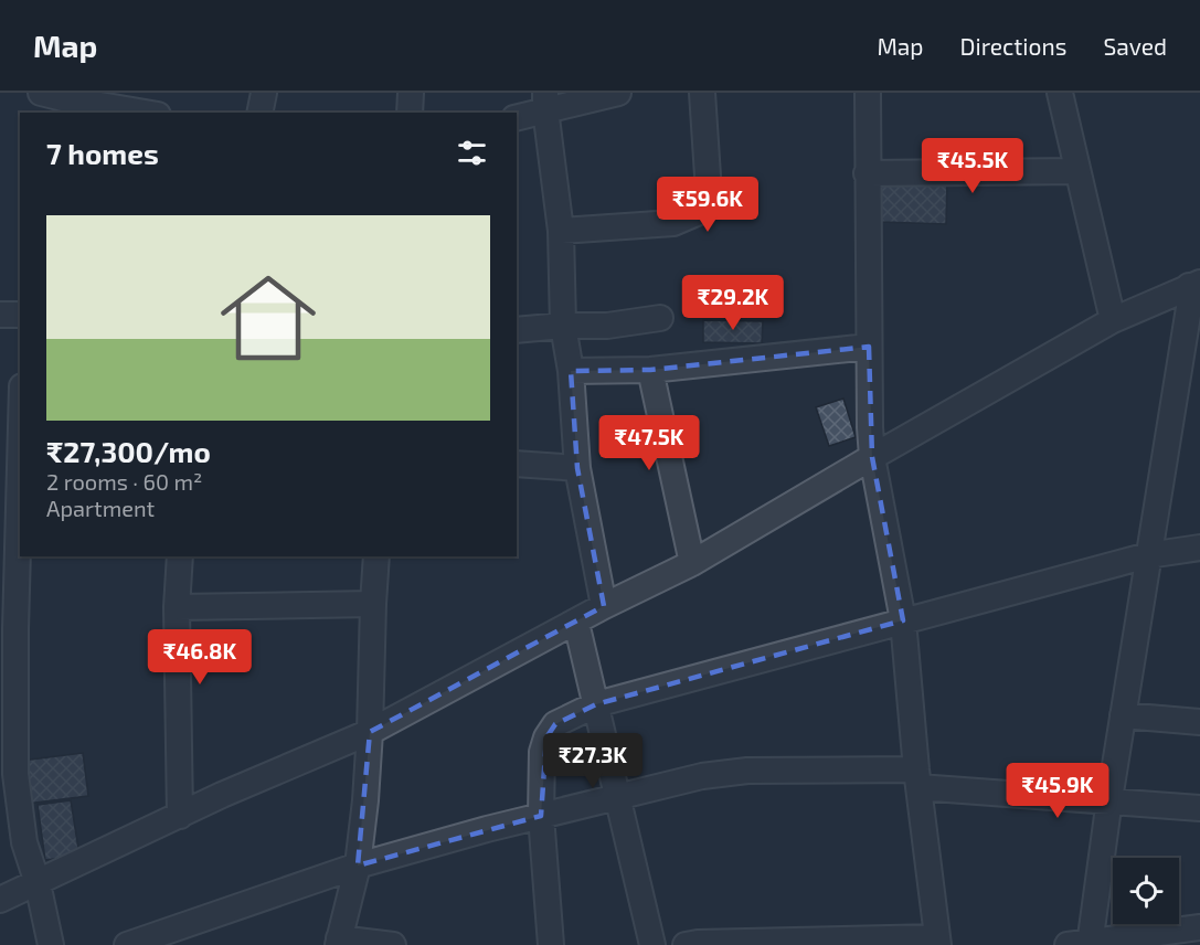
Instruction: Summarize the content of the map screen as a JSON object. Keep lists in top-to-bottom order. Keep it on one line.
{"page":{"header":"Map","nav":["Map","Directions","Saved"],"heading":"7 homes","price":["₹45.5K","₹59.6K","₹29.2K","₹47.5K","₹46.8K","₹27.3K","₹45.9K"],"list":[{"name":"₹27,300/mo","note":"2 rooms · 60 m² · Apartment"}]}}
